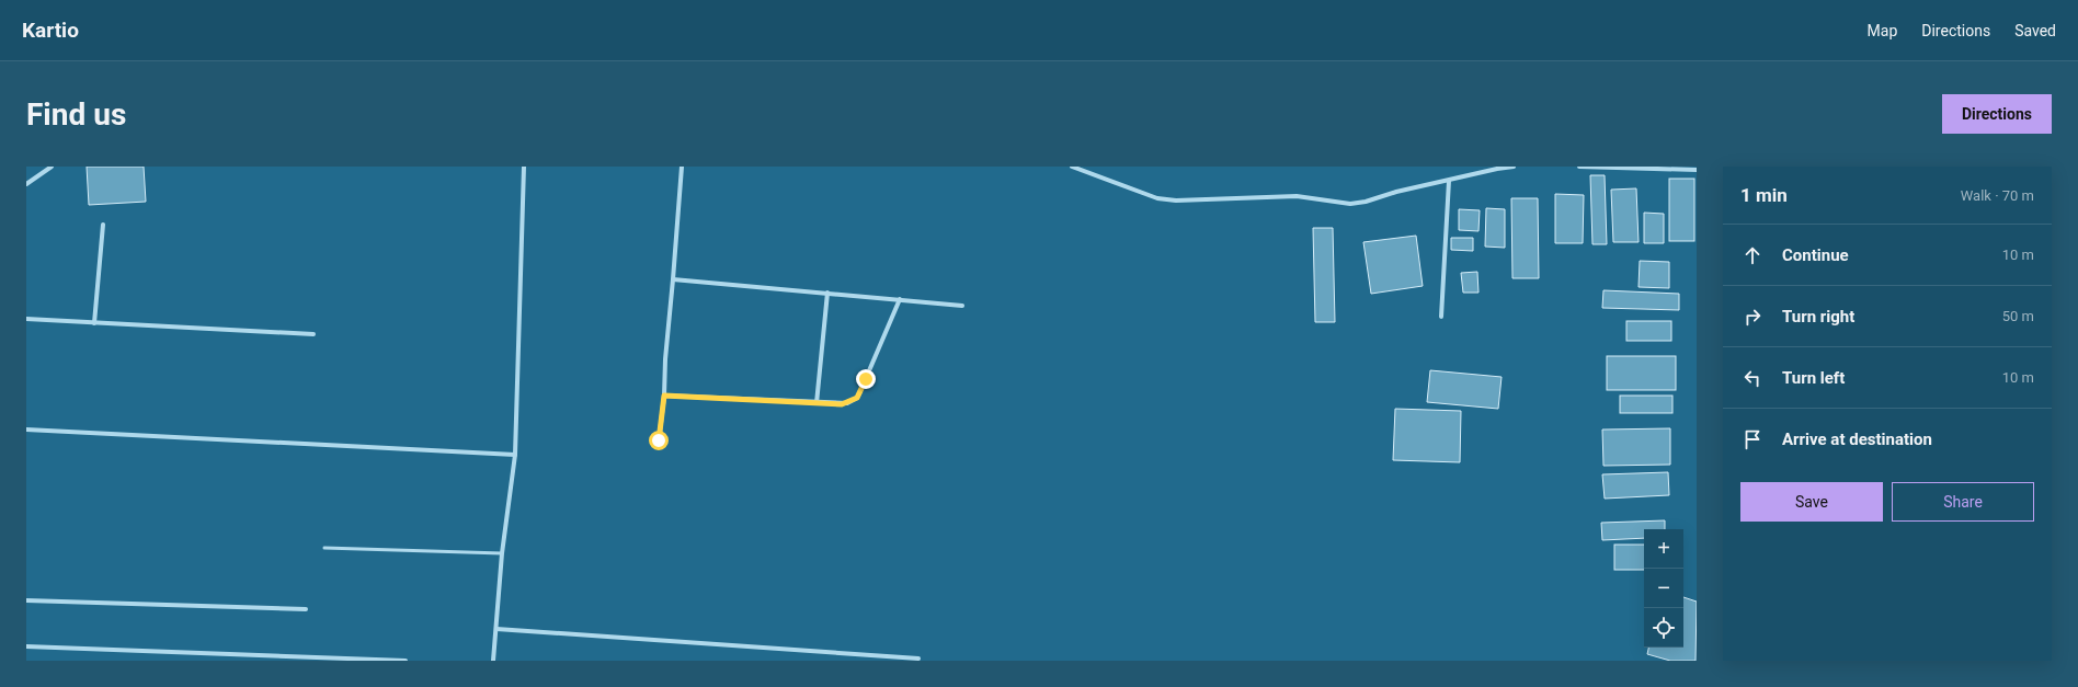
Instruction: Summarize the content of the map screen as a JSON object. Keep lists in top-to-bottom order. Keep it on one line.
{"page":{"header":"Kartio","nav":["Map","Directions","Saved"],"buttons":["Directions",["Save","Share"]],"title":"Find us","heading":["1 min","Walk · 70 m"],"list":[["Continue","10 m"],["Turn right","50 m"],["Turn left","10 m"],"Arrive at destination"],"map_buttons":["+","−"]}}
